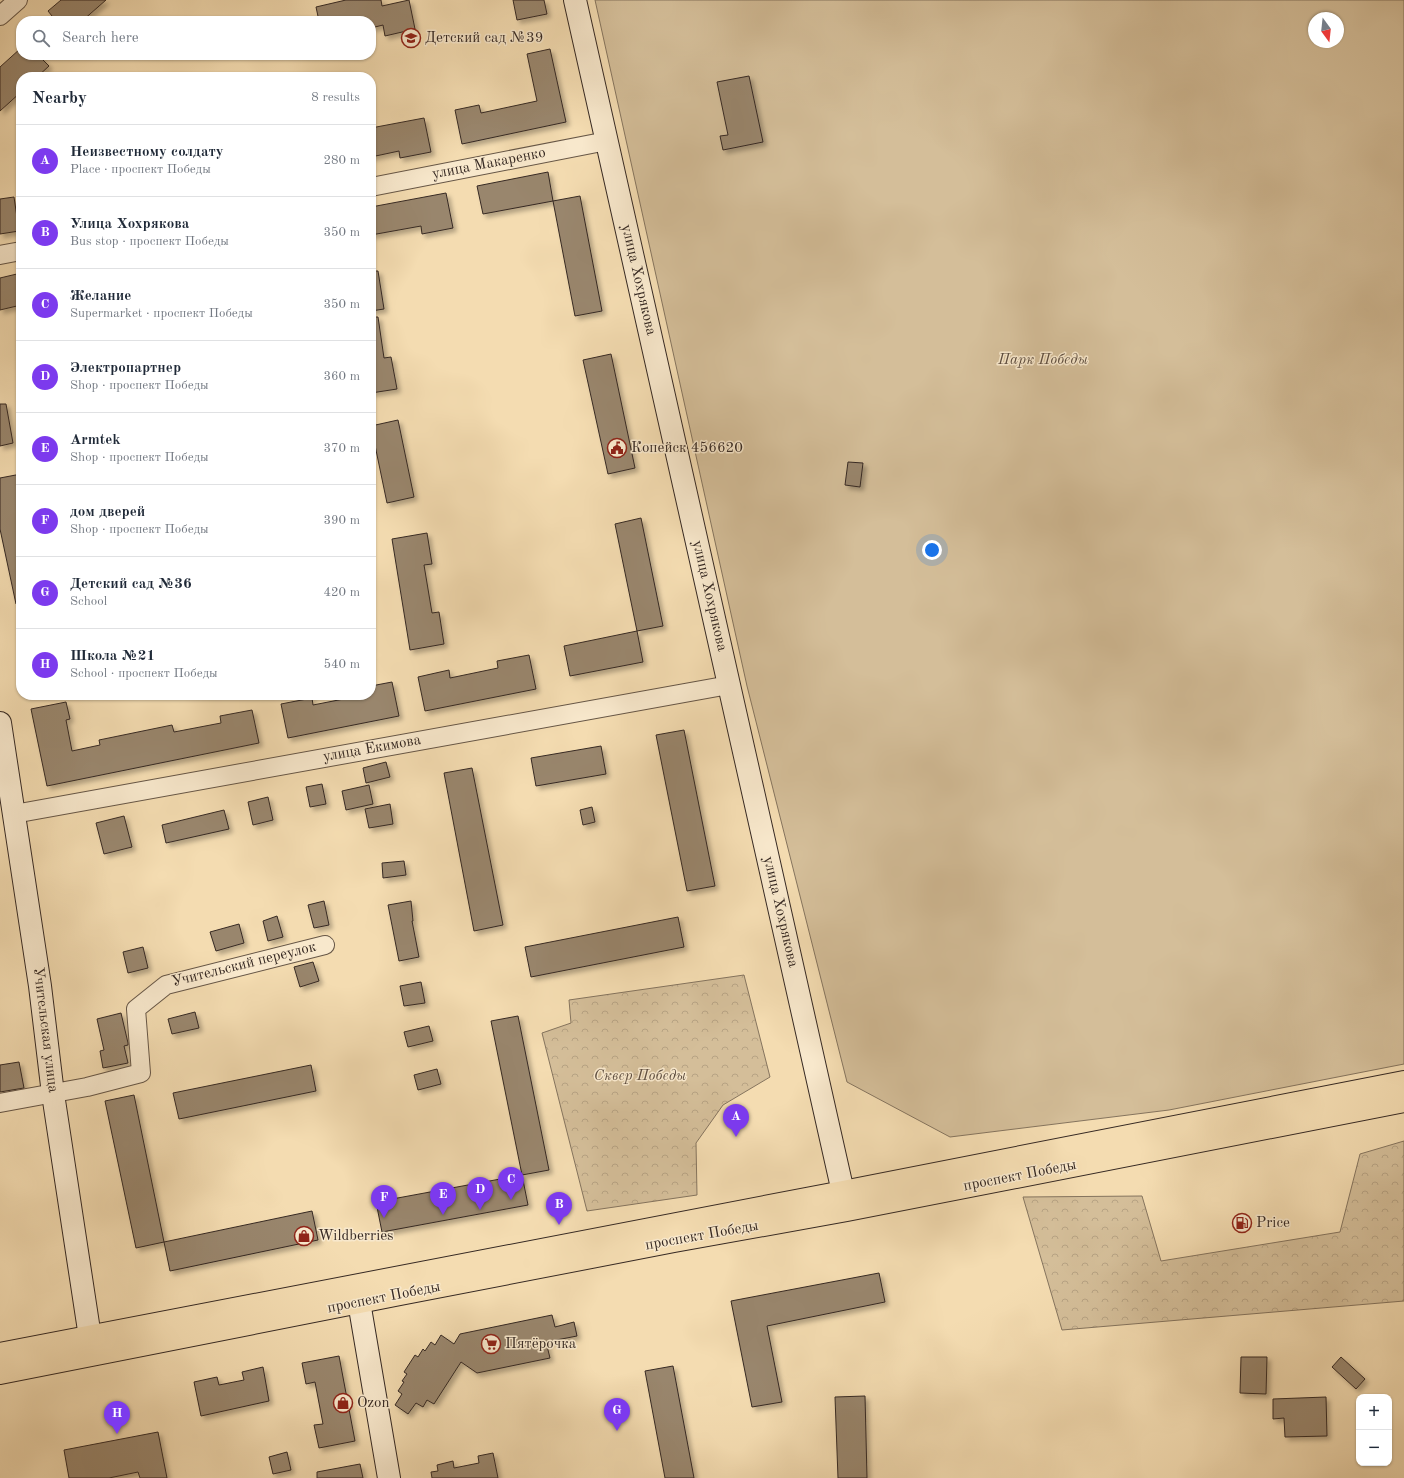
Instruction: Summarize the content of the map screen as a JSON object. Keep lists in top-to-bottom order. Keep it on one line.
{"streets":{"main road":["проспект Победы"],"street":["улица Макаренко","улица Хохрякова","улица Екимова","Учительский переулок","Учительская улица"]},"crossings":[["улица Макаренко","улица Хохрякова"],["улица Хохрякова","улица Екимова"],["улица Хохрякова","проспект Победы"],["улица Екимова","Учительская улица"],["Учительский переулок","Учительская улица"],["Учительская улица","проспект Победы"]],"parks":["Парк Победы","Сквер Победы"],"places":{"school or university":["Детский сад №39"],"public building":["Копейск 456620"],"fuel station":["Price"],"shop":["Wildberries","Ozon"],"supermarket":["Пятёрочка"]},"north":"bottom","page":{"search":"Search here","heading":["Nearby","8 results"],"list":[{"mark":"A","name":"Неизвестному солдату","note":"Place · проспект Победы","value":"280 m"},{"mark":"B","name":"Улица Хохрякова","note":"Bus stop · проспект Победы","value":"350 m"},{"mark":"C","name":"Желание","note":"Supermarket · проспект Победы","value":"350 m"},{"mark":"D","name":"Электропартнер","note":"Shop · проспект Победы","value":"360 m"},{"mark":"E","name":"Armtek","note":"Shop · проспект Победы","value":"370 m"},{"mark":"F","name":"дом дверей","note":"Shop · проспект Победы","value":"390 m"},{"mark":"G","name":"Детский сад №36","note":"School","value":"420 m"},{"mark":"H","name":"Школа №21","note":"School · проспект Победы","value":"540 m"}],"pins":["A","C","D","E","F","B","G","H"],"map_buttons":["+","−"]}}
